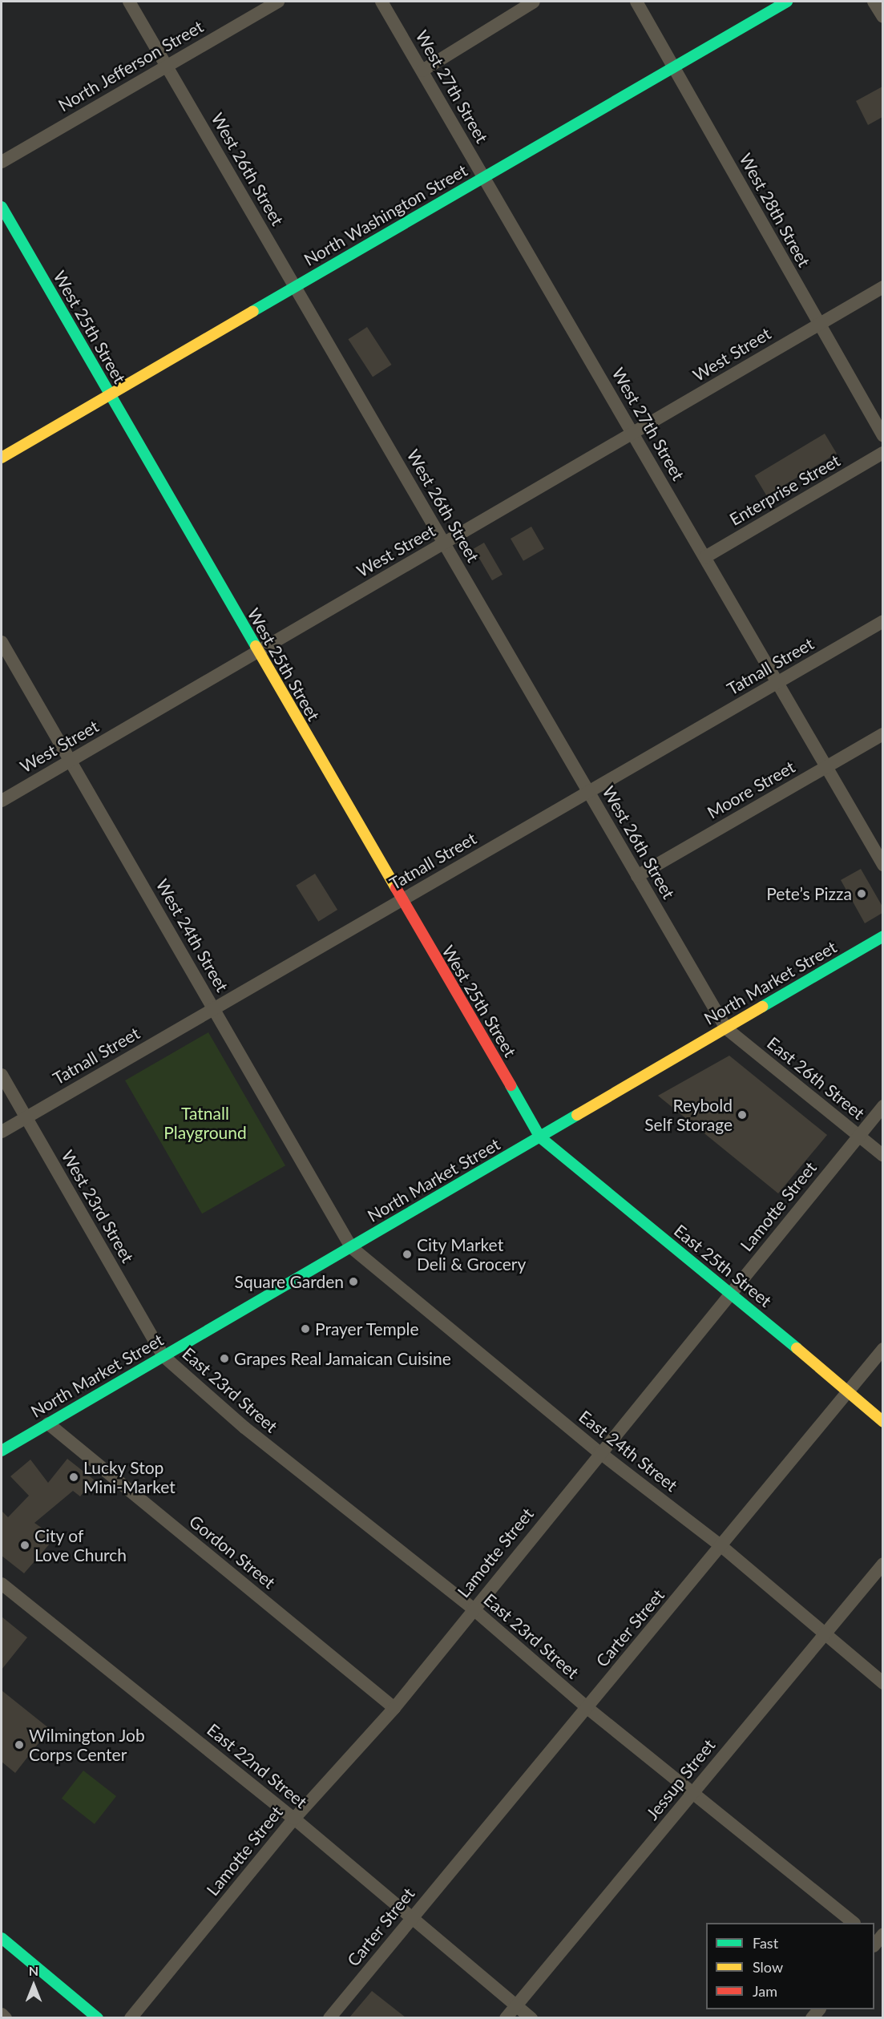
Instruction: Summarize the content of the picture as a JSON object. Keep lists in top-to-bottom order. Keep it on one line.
{"streets":{"main road":["North Washington Street","West 25th Street","North Market Street","East 25th Street"],"street":["North Jefferson Street","West 27th Street","West 26th Street","West 28th Street","West Street","Enterprise Street","Tatnall Street","Moore Street","West 24th Street","East 26th Street","West 23rd Street","Lamotte Street","East 23rd Street","East 24th Street","Gordon Street","Carter Street","East 22nd Street","Jessup Street"]},"crossings":[["North Jefferson Street","West 26th Street"],["West 27th Street","North Washington Street"],["West 27th Street","West Street"],["West 27th Street","Enterprise Street"],["West 27th Street","Tatnall Street"],["West 27th Street","Moore Street"],["West 26th Street","North Washington Street"],["West 26th Street","West Street"],["West 26th Street","Tatnall Street"],["West 26th Street","Moore Street"],["West 26th Street","North Market Street"],["West 26th Street","East 26th Street"],["West 28th Street","North Washington Street"],["West 28th Street","West Street"],["North Washington Street","West 25th Street"],["West 25th Street","West Street"],["West 25th Street","Tatnall Street"],["West 25th Street","North Market Street"],["West 25th Street","East 25th Street"],["West Street","West 24th Street"],["Tatnall Street","West 24th Street"],["Tatnall Street","West 23rd Street"],["West 24th Street","North Market Street"],["West 24th Street","East 24th Street"],["North Market Street","East 26th Street"],["North Market Street","West 23rd Street"],["North Market Street","East 25th Street"],["North Market Street","East 23rd Street"],["North Market Street","East 24th Street"],["North Market Street","Gordon Street"],["East 26th Street","Lamotte Street"],["West 23rd Street","East 23rd Street"],["Lamotte Street","East 25th Street"],["Lamotte Street","East 23rd Street"],["Lamotte Street","East 24th Street"],["Lamotte Street","Gordon Street"],["Lamotte Street","East 22nd Street"],["East 25th Street","Carter Street"],["East 23rd Street","Carter Street"],["East 23rd Street","Jessup Street"],["East 24th Street","Carter Street"],["East 24th Street","Jessup Street"],["Carter Street","East 22nd Street"],["East 22nd Street","Jessup Street"]],"parks":["Tatnall Playground"],"places":["Pete’s Pizza","Reybold Self Storage","City Market Deli & Grocery","Square Garden","Prayer Temple","Grapes Real Jamaican Cuisine","Lucky Stop Mini-Market","City of Love Church","Wilmington Job Corps Center"],"legend":["Fast","Slow","Jam"],"north":"top"}
